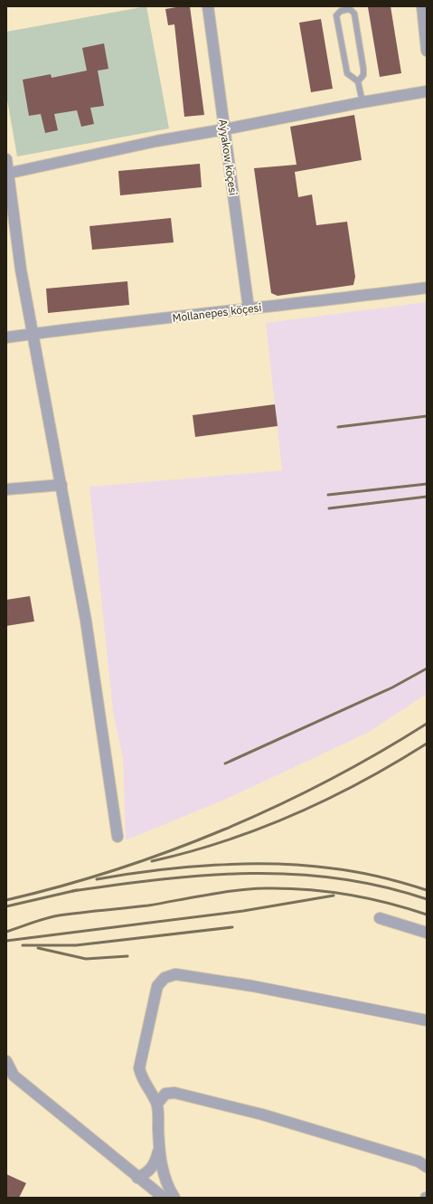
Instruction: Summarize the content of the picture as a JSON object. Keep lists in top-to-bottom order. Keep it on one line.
{"streets":{"street":["Aýyakow köçesi","Mollanepes köçesi"]},"crossings":[["Aýyakow köçesi","Mollanepes köçesi"]]}
